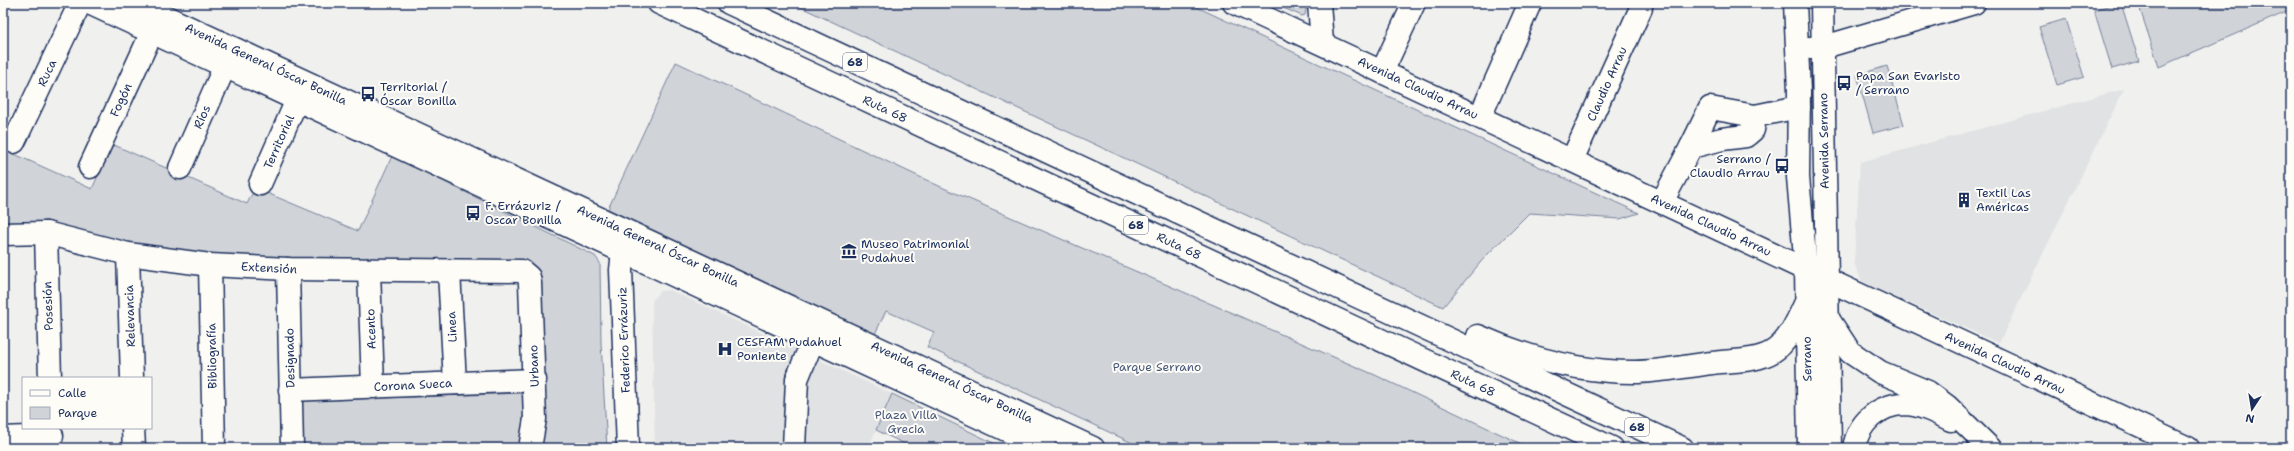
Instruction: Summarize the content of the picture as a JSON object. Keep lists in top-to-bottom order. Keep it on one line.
{"streets":{"main road":["68","Avenida General Óscar Bonilla","Ruca","Claudio Arrau","Avenida Claudio Arrau","Fogón","Ruta 68","Ríos","Avenida Serrano","Territorial","Extensión","Posesión","Relevancia","Linea","Acento","Federico Errázuriz","Bibliografía","Designado","Serrano","Urbano","Corona Sueca"]},"crossings":[["Avenida General Óscar Bonilla","Fogón"],["Avenida General Óscar Bonilla","Ríos"],["Avenida General Óscar Bonilla","Territorial"],["Avenida General Óscar Bonilla","Federico Errázuriz"],["Claudio Arrau","Avenida Claudio Arrau"],["Avenida Claudio Arrau","Avenida Serrano"],["Avenida Claudio Arrau","Serrano"],["Avenida Serrano","Serrano"],["Extensión","Posesión"],["Extensión","Relevancia"],["Extensión","Linea"],["Extensión","Acento"],["Extensión","Bibliografía"],["Extensión","Designado"],["Extensión","Urbano"],["Linea","Corona Sueca"],["Acento","Corona Sueca"],["Designado","Corona Sueca"],["Urbano","Corona Sueca"]],"parks":["Parque Serrano","Plaza Villa Grecia"],"places":{"bus stop":["Papa San Evaristo / Serrano","Territorial / Óscar Bonilla","Serrano / Claudio Arrau","F. Errázuriz / Oscar Bonilla"],"building":["Textil Las Américas"],"museum":["Museo Patrimonial Pudahuel"],"hospital":["CESFAM Pudahuel Poniente"]},"legend":["Calle","Parque"],"north":"bottom"}
